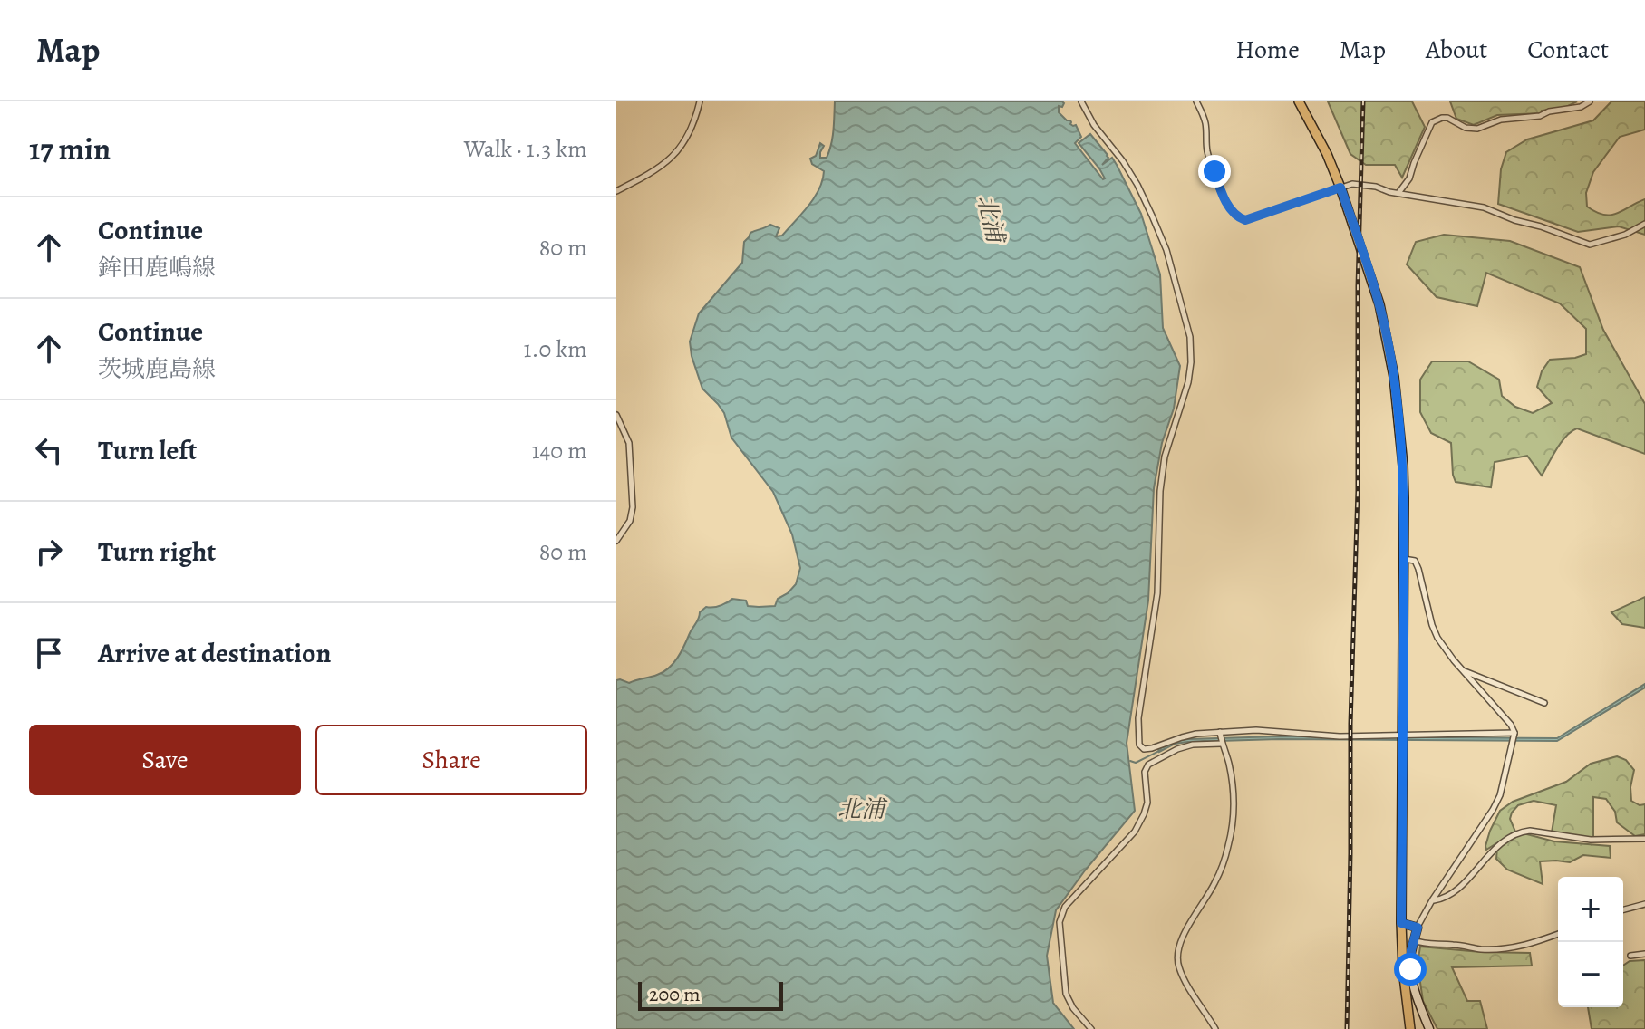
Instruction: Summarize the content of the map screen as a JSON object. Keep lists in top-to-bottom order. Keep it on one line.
{"water":["北浦"],"scale_bar":"200 m","page":{"header":"Map","nav":["Home","Map","About","Contact"],"heading":["17 min","Walk · 1.3 km"],"list":[["Continue","鉾田鹿嶋線","80 m"],["Continue","茨城鹿島線","1.0 km"],["Turn left","140 m"],["Turn right","80 m"],"Arrive at destination"],"buttons":["Save","Share"],"map_buttons":["+","−"],"scale":"200 m"}}
